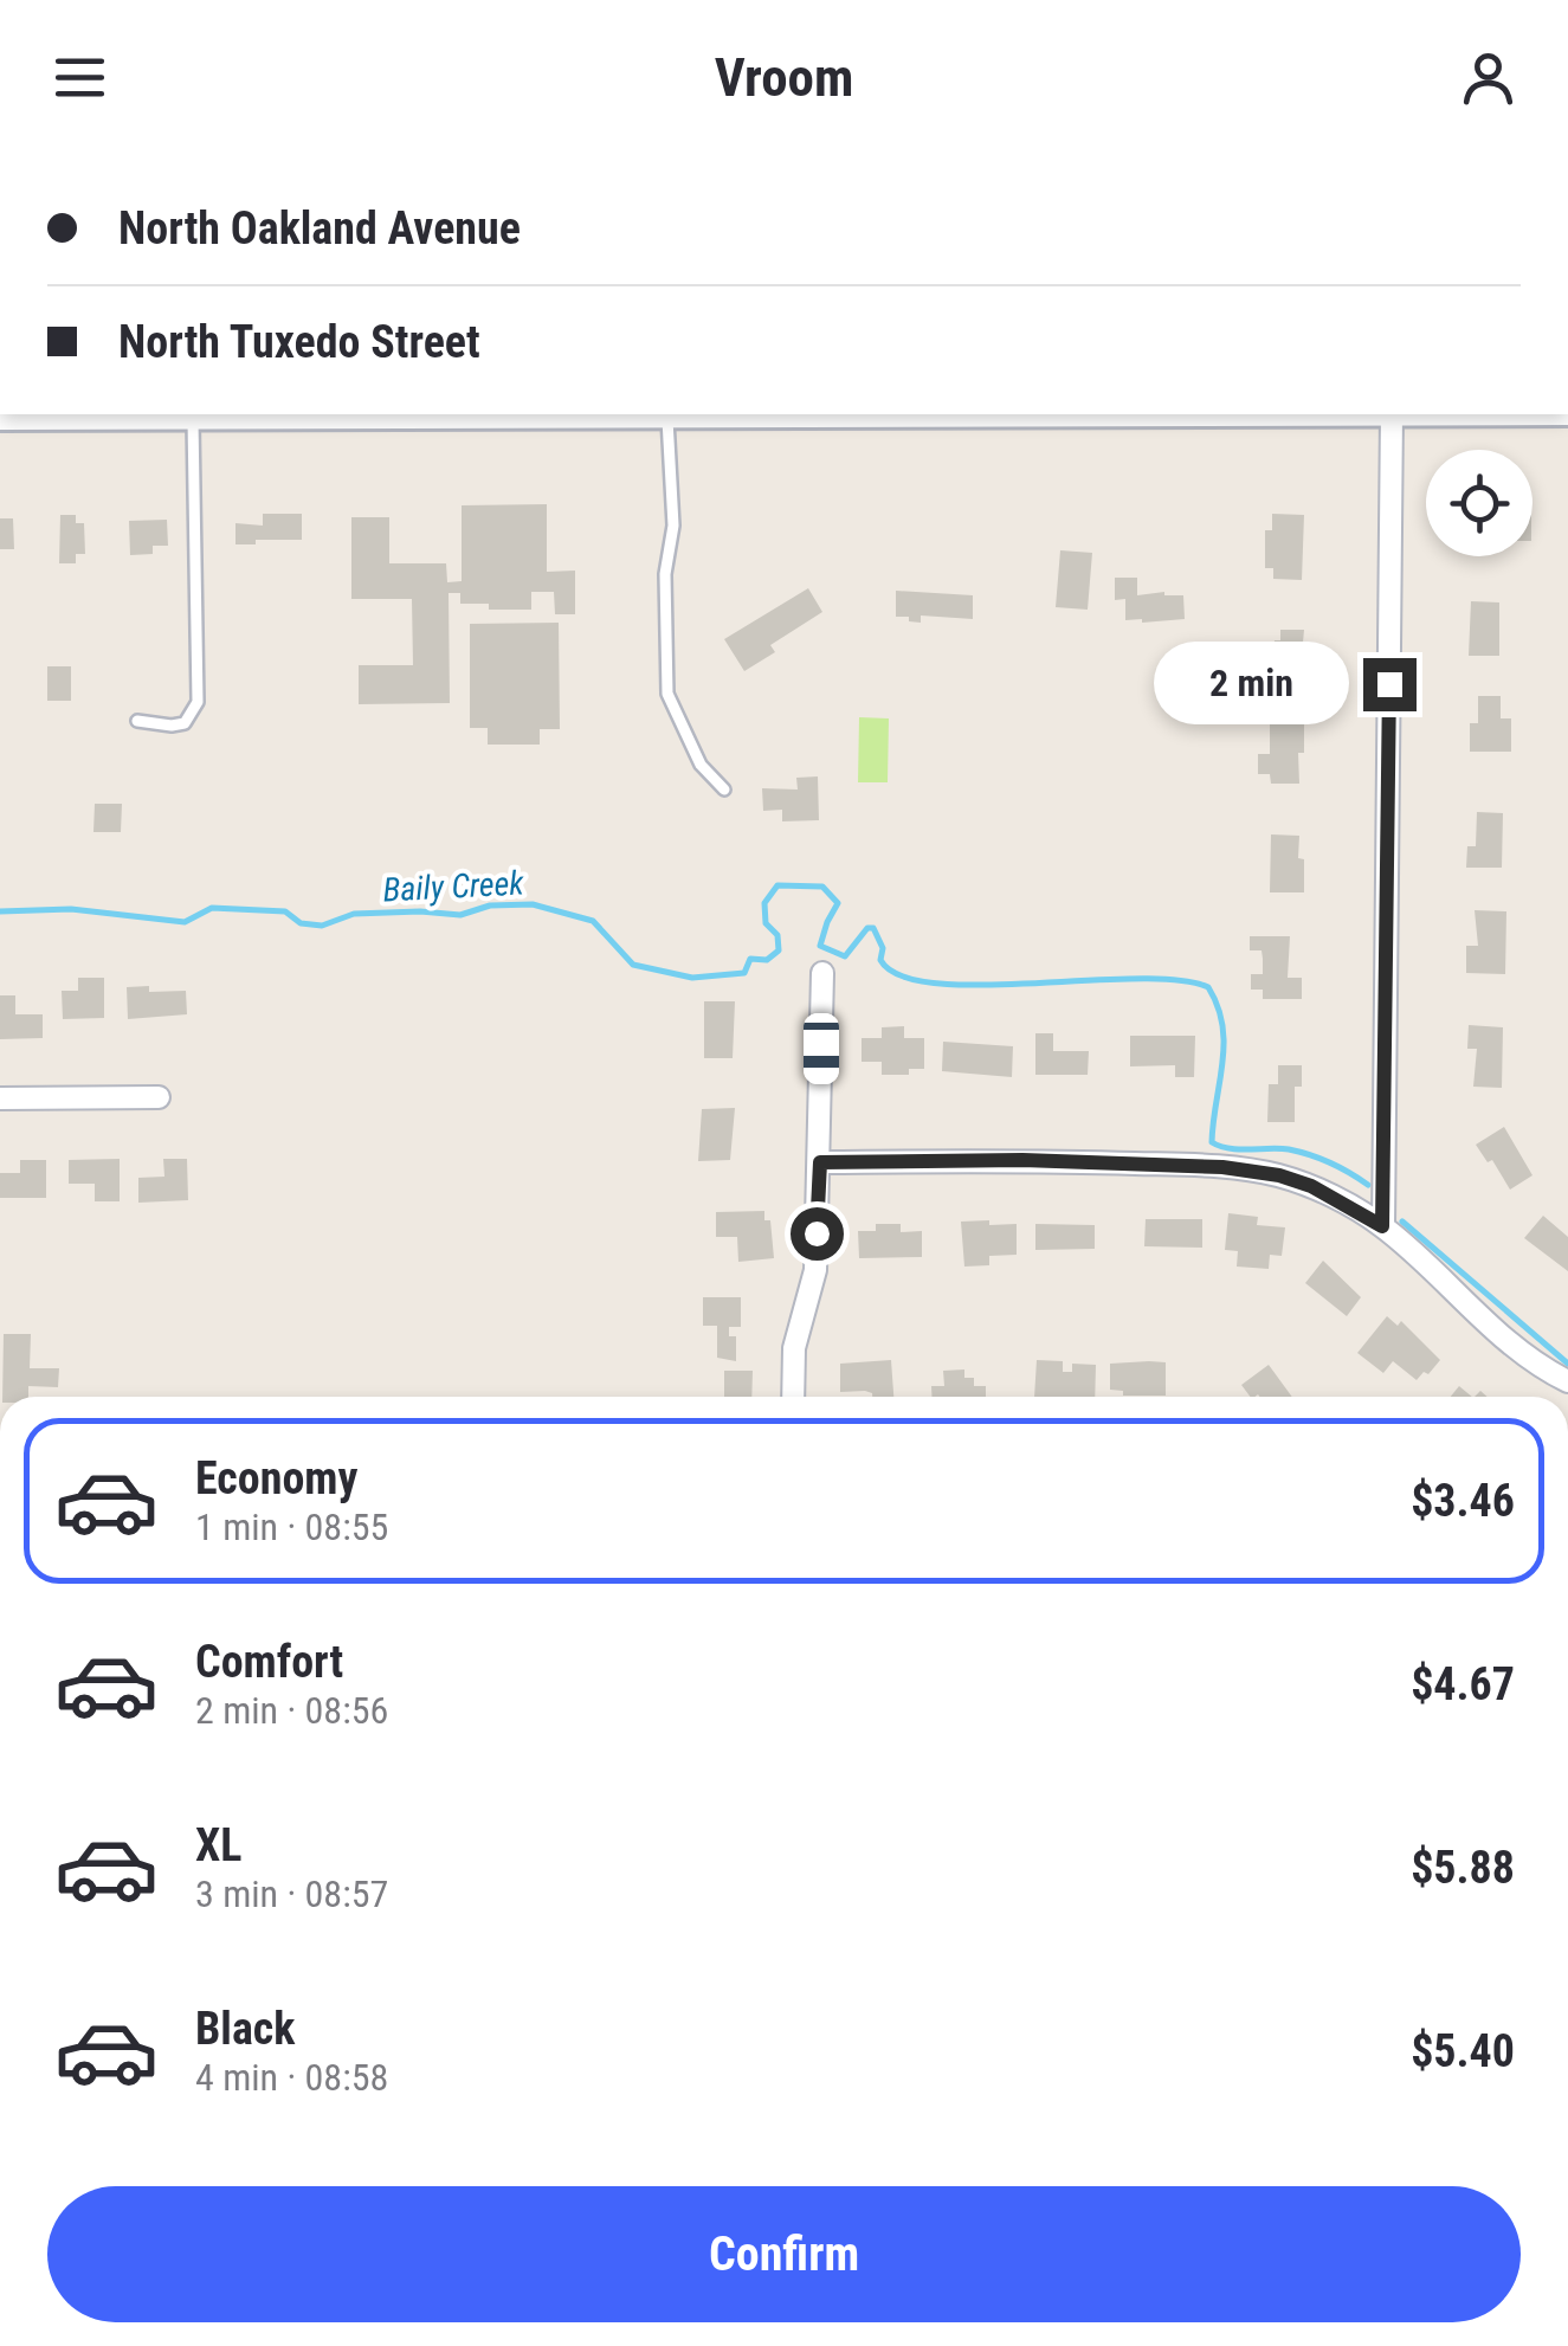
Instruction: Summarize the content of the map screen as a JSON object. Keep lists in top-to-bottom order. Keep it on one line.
{"water":["Baily Creek"],"page":{"header":"Vroom","banner":["North Oakland Avenue","North Tuxedo Street"],"bubble":"2 min","list":[{"name":"Economy","note":"1 min · 08:55","value":"$3.46"},{"name":"Comfort","note":"2 min · 08:56","value":"$4.67"},{"name":"XL","note":"3 min · 08:57","value":"$5.88"},{"name":"Black","note":"4 min · 08:58","value":"$5.40"}],"buttons":"Confirm"}}
